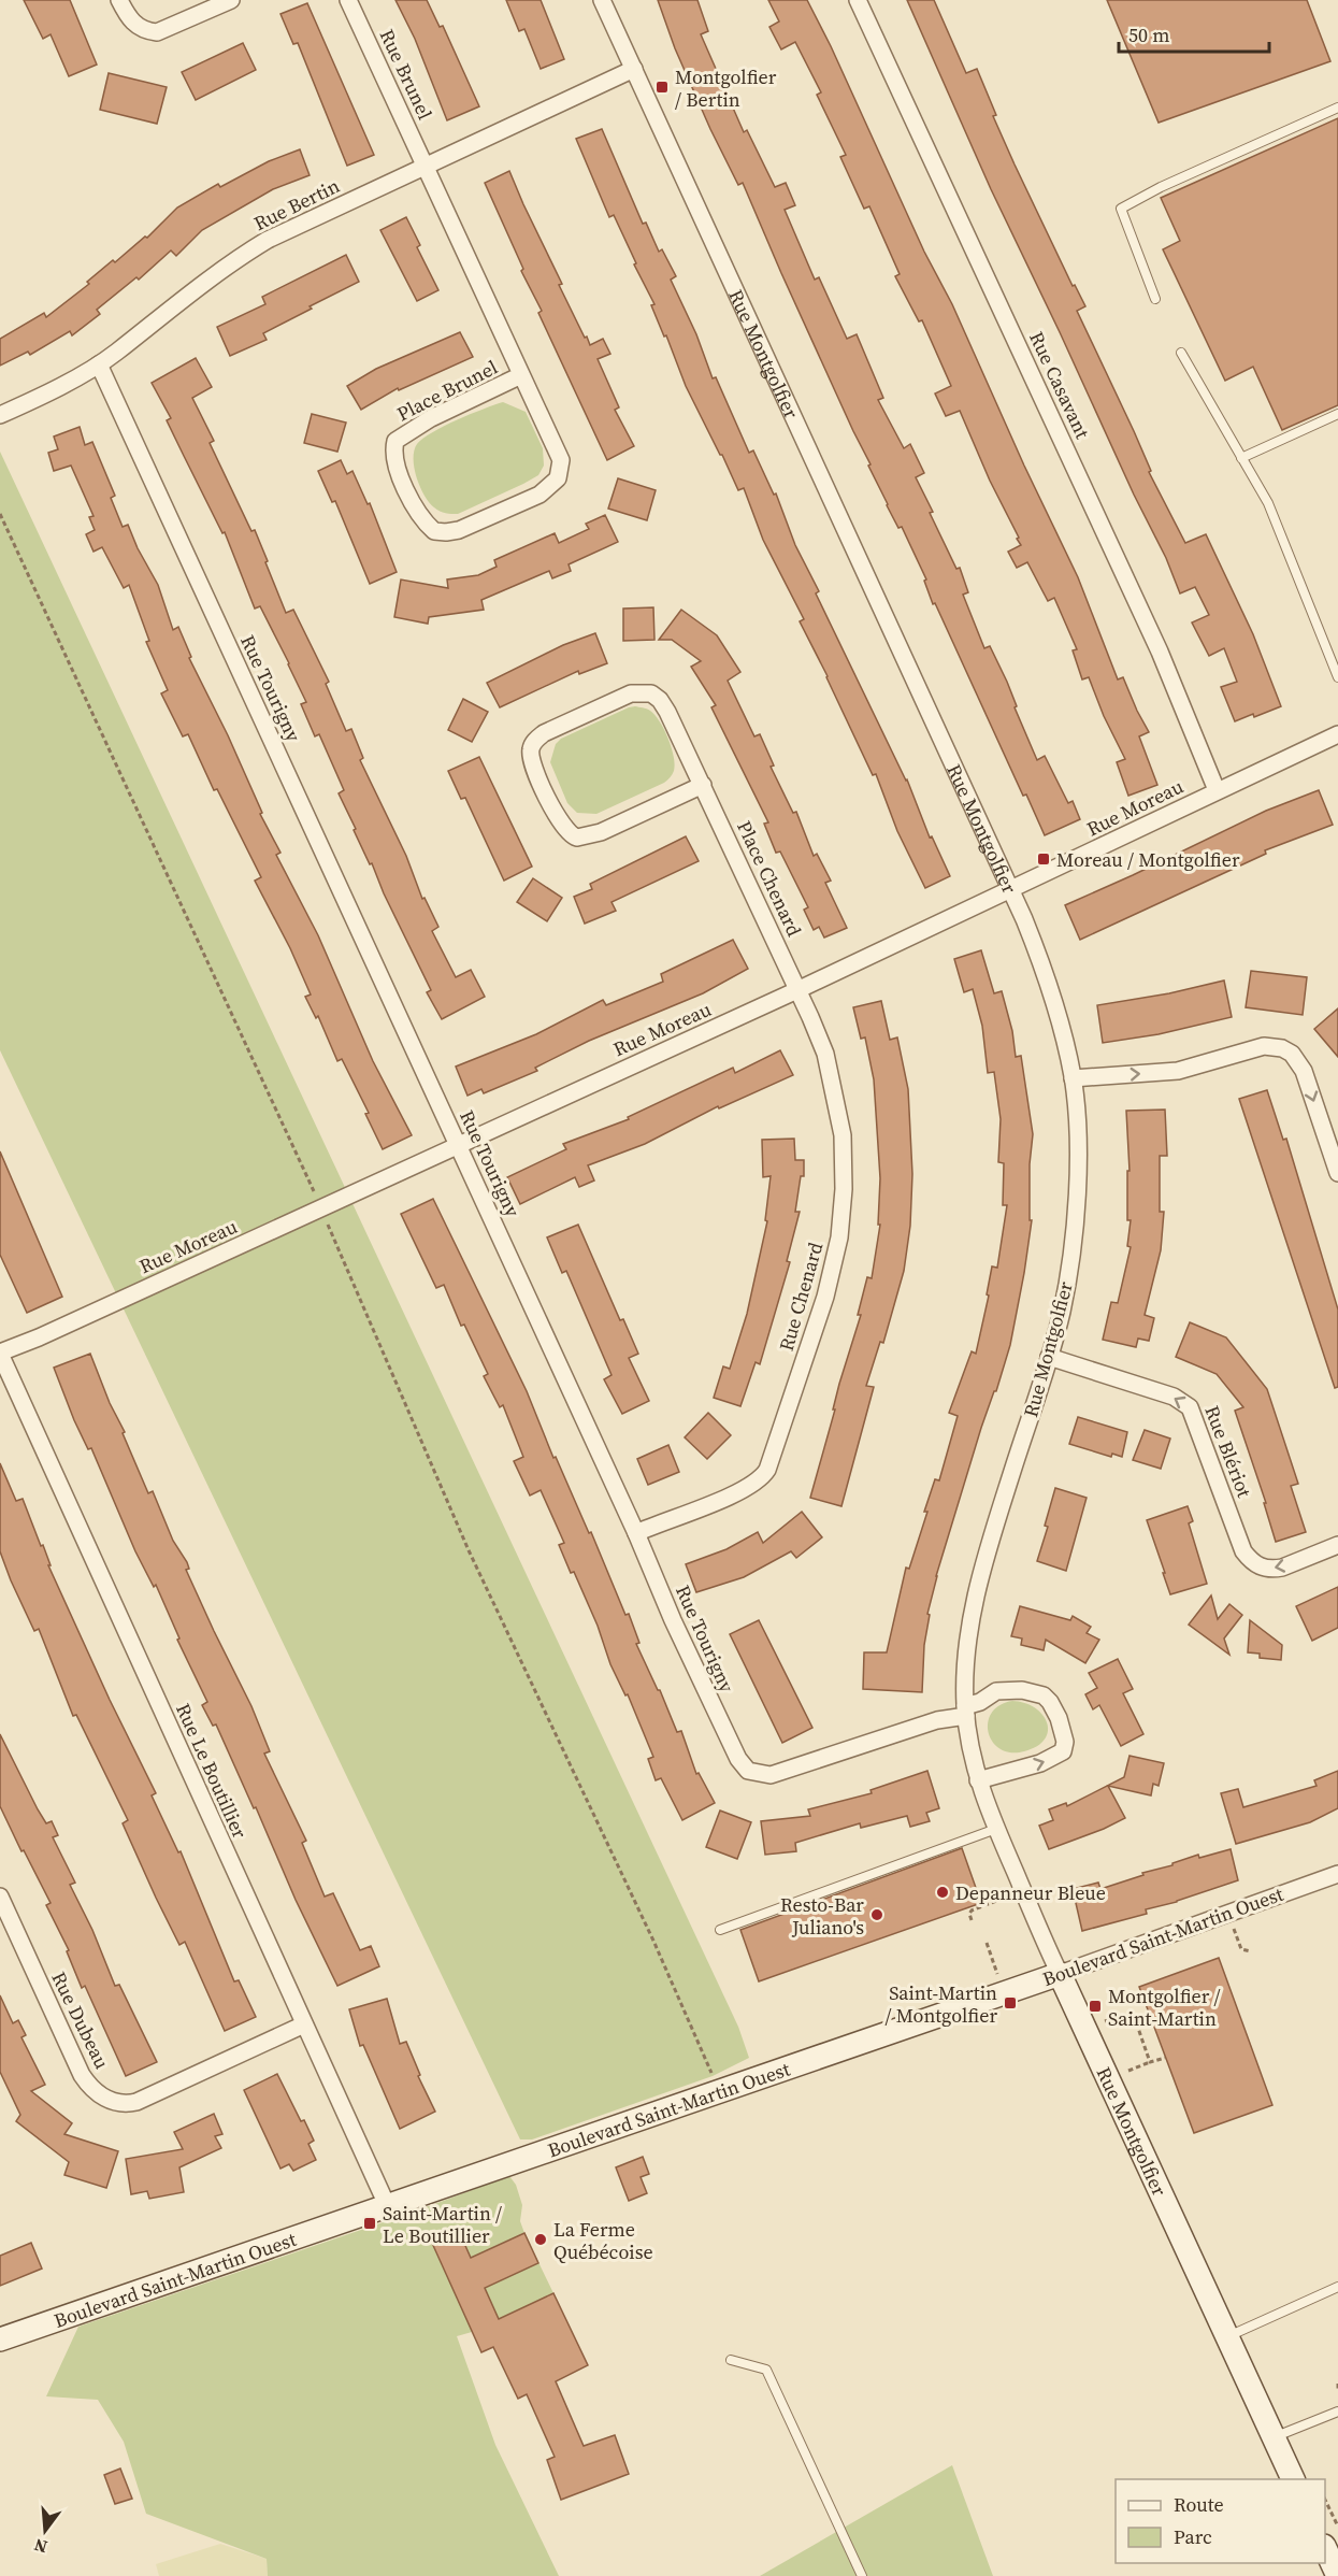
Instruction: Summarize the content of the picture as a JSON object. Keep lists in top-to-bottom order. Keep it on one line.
{"streets":{"main road":["Rue Montgolfier","Boulevard Saint-Martin Ouest"],"street":["Rue Brunel","Rue Bertin","Rue Casavant","Place Brunel","Rue Tourigny","Rue Moreau","Place Chenard","Rue Chenard","Rue Blériot","Rue Le Boutillier","Rue Dubeau"]},"crossings":[["Rue Brunel","Rue Bertin"],["Rue Brunel","Place Brunel"],["Rue Bertin","Rue Montgolfier"],["Rue Bertin","Place Brunel"],["Rue Bertin","Rue Tourigny"],["Rue Montgolfier","Rue Tourigny"],["Rue Montgolfier","Rue Moreau"],["Rue Montgolfier","Rue Blériot"],["Rue Montgolfier","Boulevard Saint-Martin Ouest"],["Rue Casavant","Rue Moreau"],["Rue Tourigny","Rue Moreau"],["Rue Tourigny","Rue Chenard"],["Rue Moreau","Place Chenard"],["Rue Moreau","Rue Chenard"],["Rue Moreau","Rue Le Boutillier"],["Place Chenard","Rue Chenard"],["Rue Le Boutillier","Boulevard Saint-Martin Ouest"],["Rue Le Boutillier","Rue Dubeau"]],"one_way":["Rue Blériot"],"places":{"transit":["Montgolfier / Bertin","Moreau / Montgolfier","Saint-Martin / Montgolfier","Montgolfier / Saint-Martin","Saint-Martin / Le Boutillier"],"other":["Depanneur Bleue","Resto-Bar Juliano's","La Ferme Québécoise"]},"legend":["Route","Parc"],"scale_bar":"50 m","north":"bottom"}
